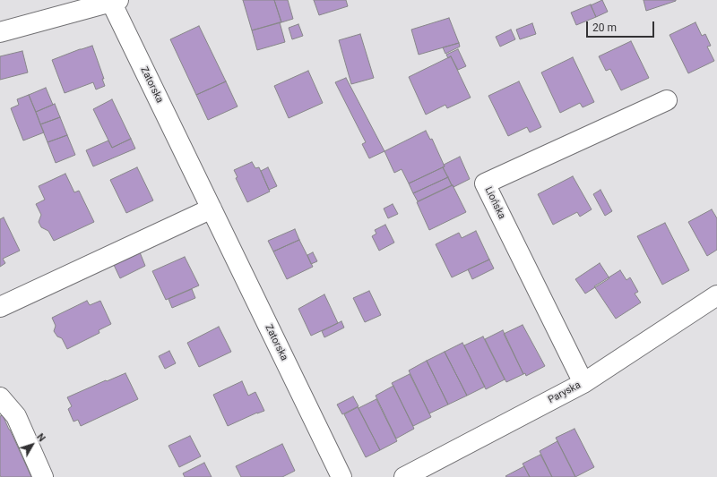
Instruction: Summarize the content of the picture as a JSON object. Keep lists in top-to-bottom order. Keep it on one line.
{"streets":{"street":["Zatorska","Liońska","Paryska"]},"crossings":[["Liońska","Paryska"]],"scale_bar":"20 m","north":"top right"}
